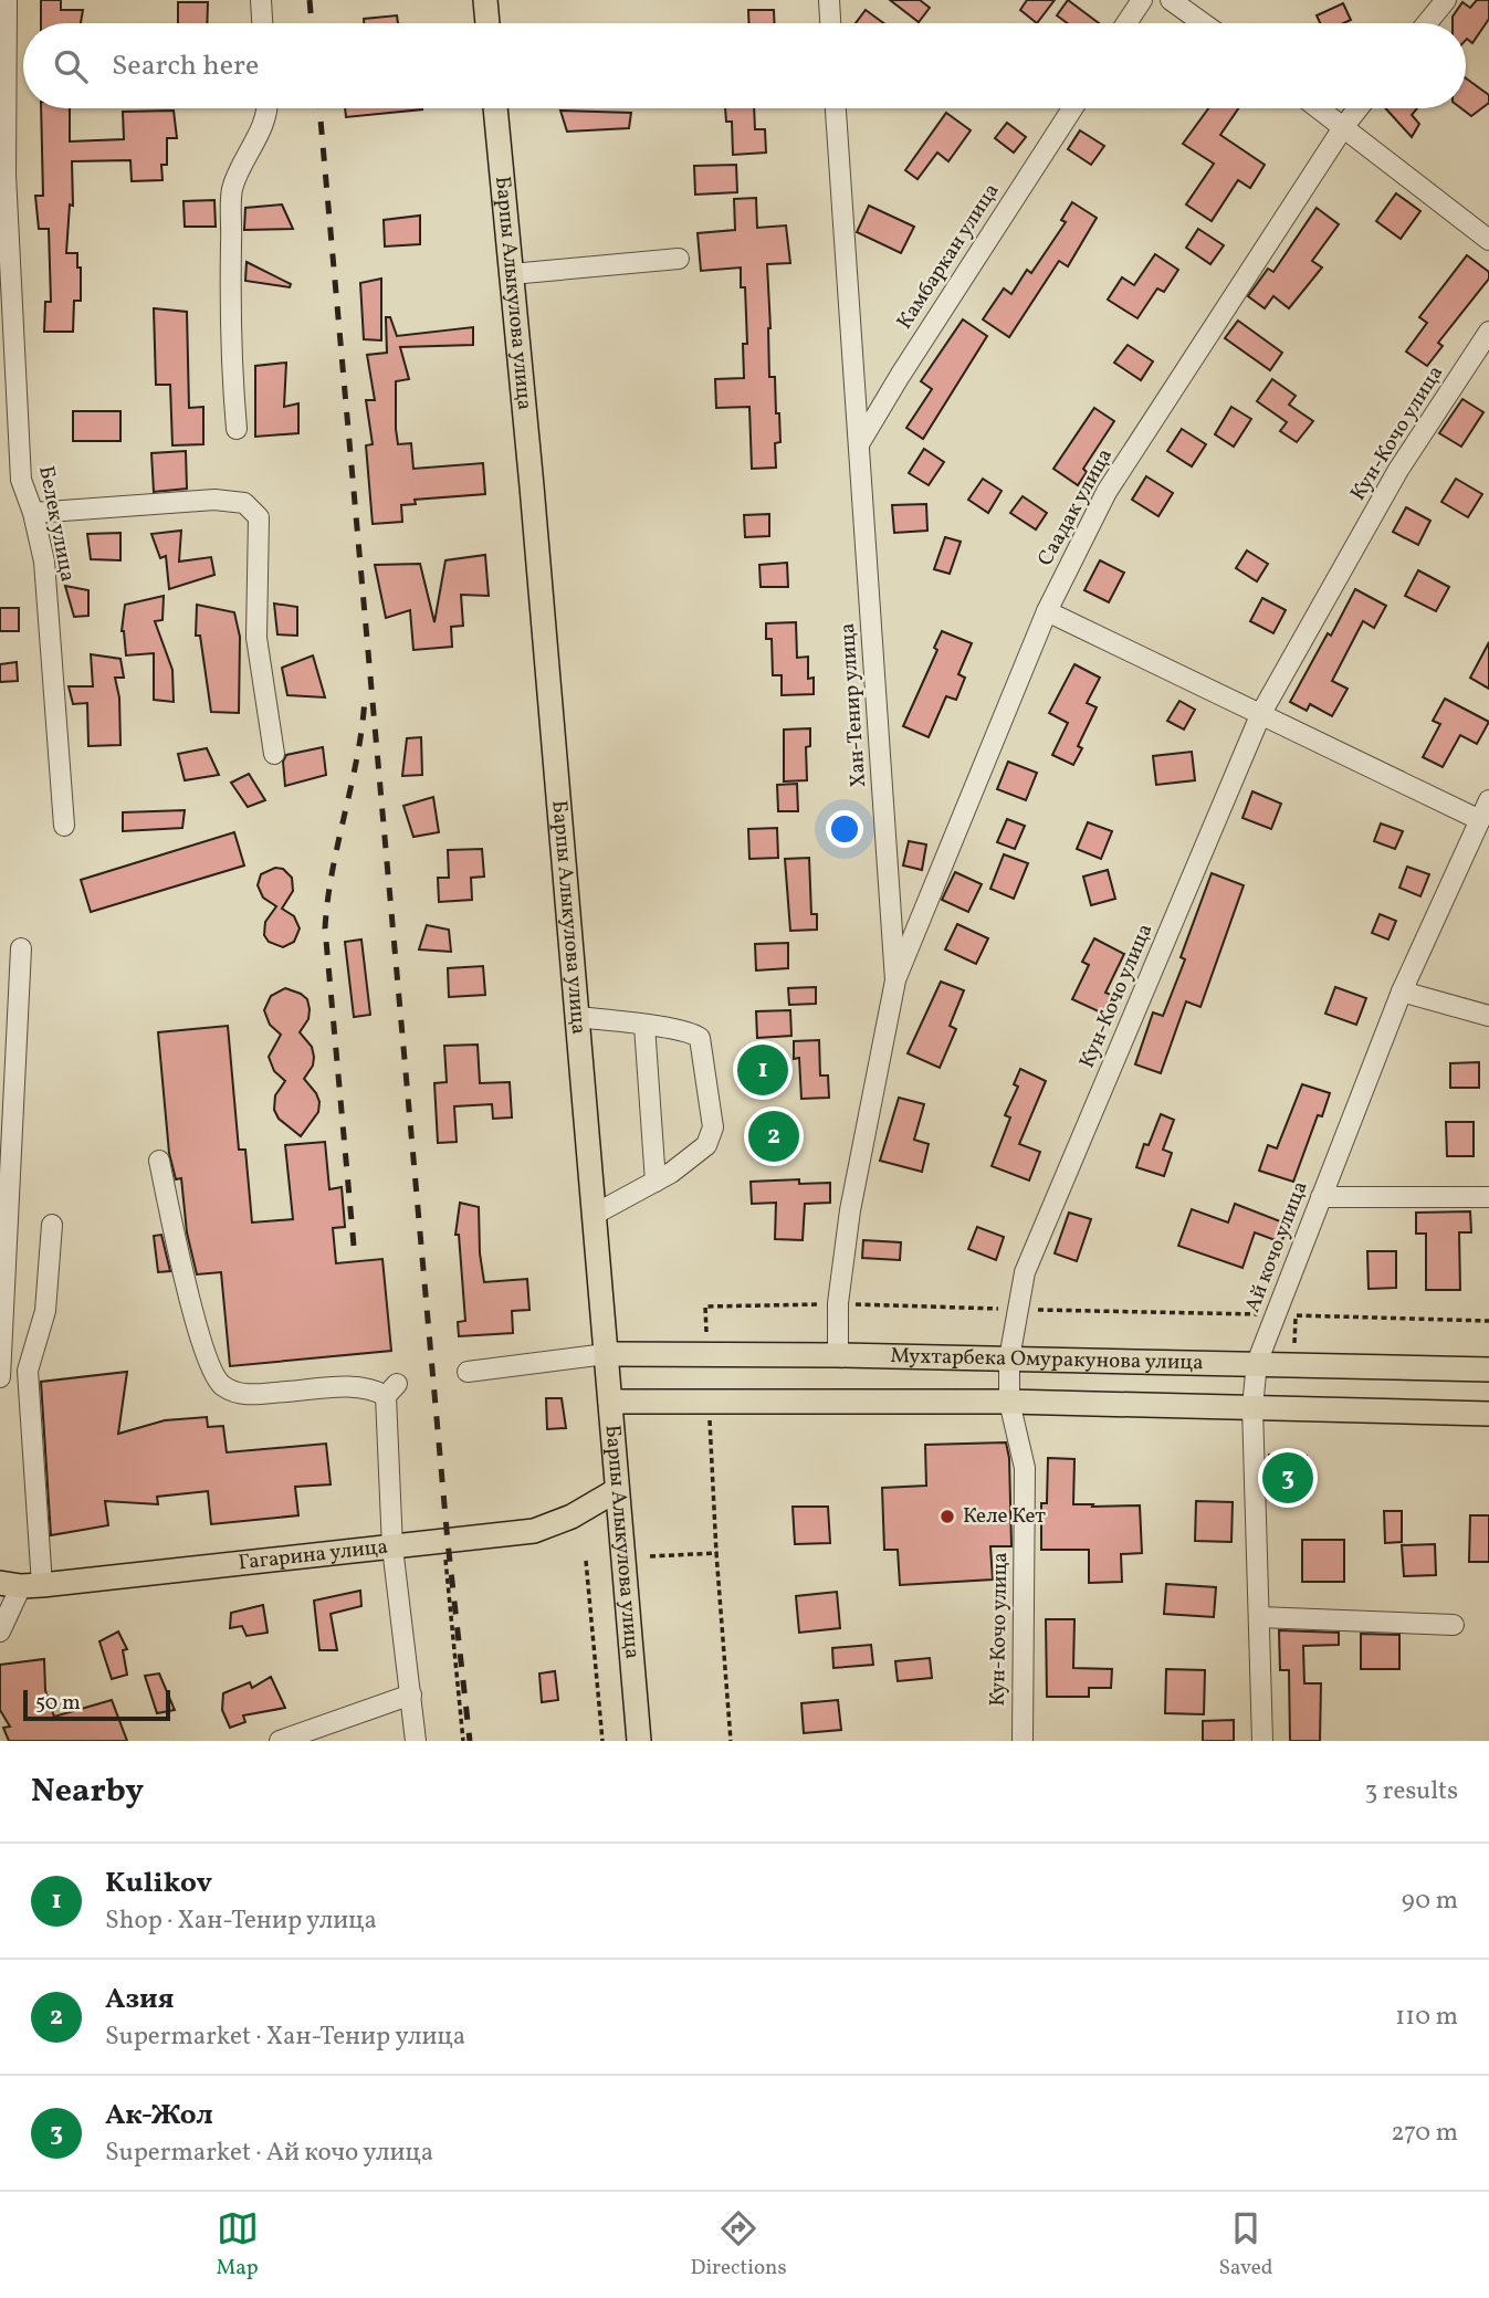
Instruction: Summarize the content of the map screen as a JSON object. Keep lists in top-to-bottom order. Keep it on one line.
{"streets":{"main road":["Барпы Алыкулова улица","Мухтарбека Омуракунова улица","Гагарина улица"],"street":["Камбаркан улица","Кун-Кочо улица","Саадак улица","Белек улица","Хан-Тенир улица","Ай кочо улица"]},"crossings":[["Камбаркан улица","Хан-Тенир улица"],["Барпы Алыкулова улица","Мухтарбека Омуракунова улица"],["Барпы Алыкулова улица","Гагарина улица"],["Кун-Кочо улица","Мухтарбека Омуракунова улица"],["Саадак улица","Хан-Тенир улица"],["Хан-Тенир улица","Мухтарбека Омуракунова улица"],["Ай кочо улица","Мухтарбека Омуракунова улица"]],"places":["Келе Кет"],"scale_bar":"50 m","page":{"search":"Search here","pins":["1","2","3"],"scale":"50 m","heading":["Nearby","3 results"],"list":[{"mark":"1","name":"Kulikov","note":"Shop · Хан-Тенир улица","value":"90 m"},{"mark":"2","name":"Азия","note":"Supermarket · Хан-Тенир улица","value":"110 m"},{"mark":"3","name":"Ак-Жол","note":"Supermarket · Ай кочо улица","value":"270 m"}],"nav":["Map","Directions","Saved"]}}
